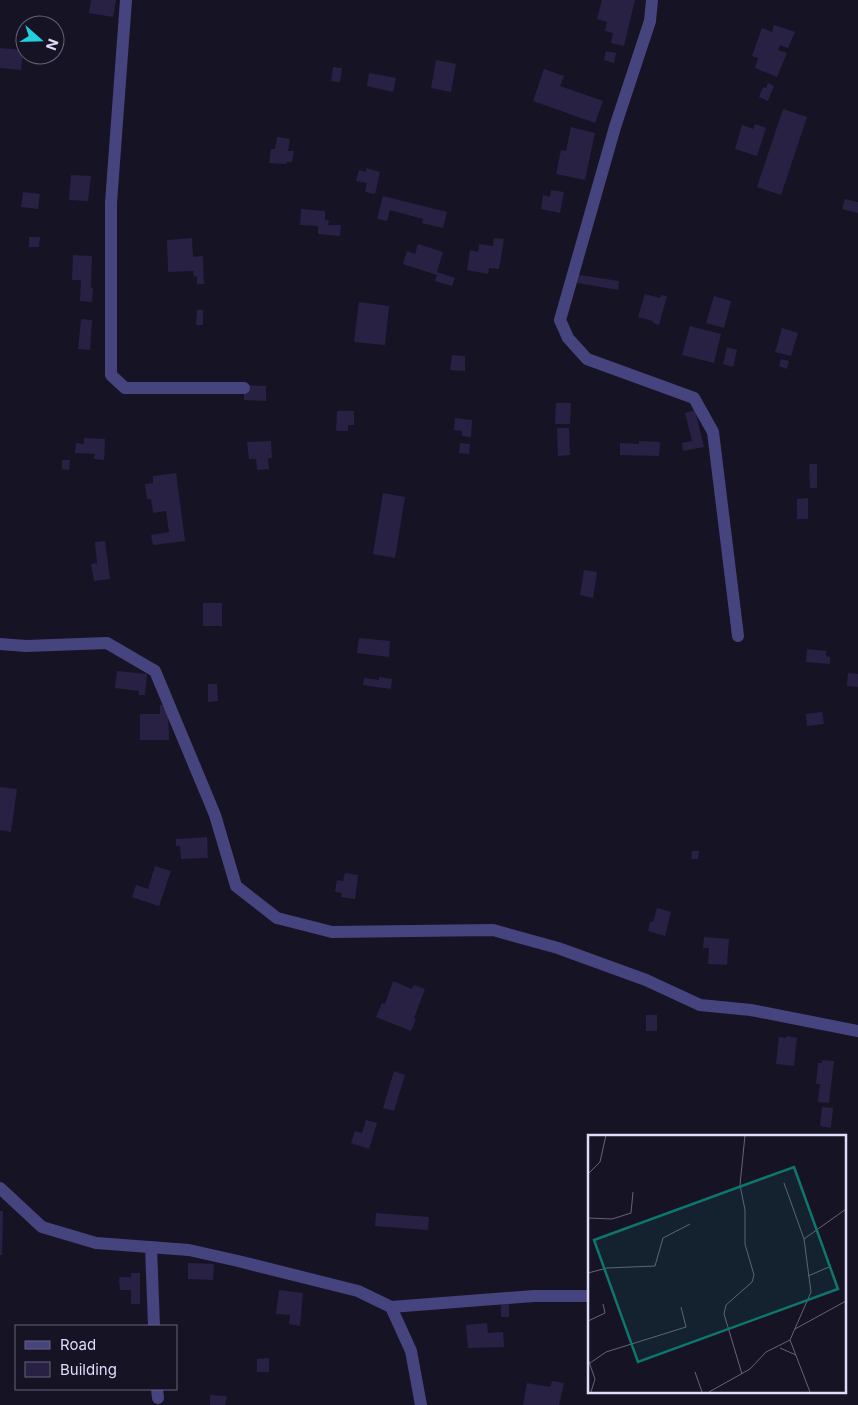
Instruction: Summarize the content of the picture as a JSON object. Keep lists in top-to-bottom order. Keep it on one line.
{"legend":["Road","Building"],"north":"right"}
